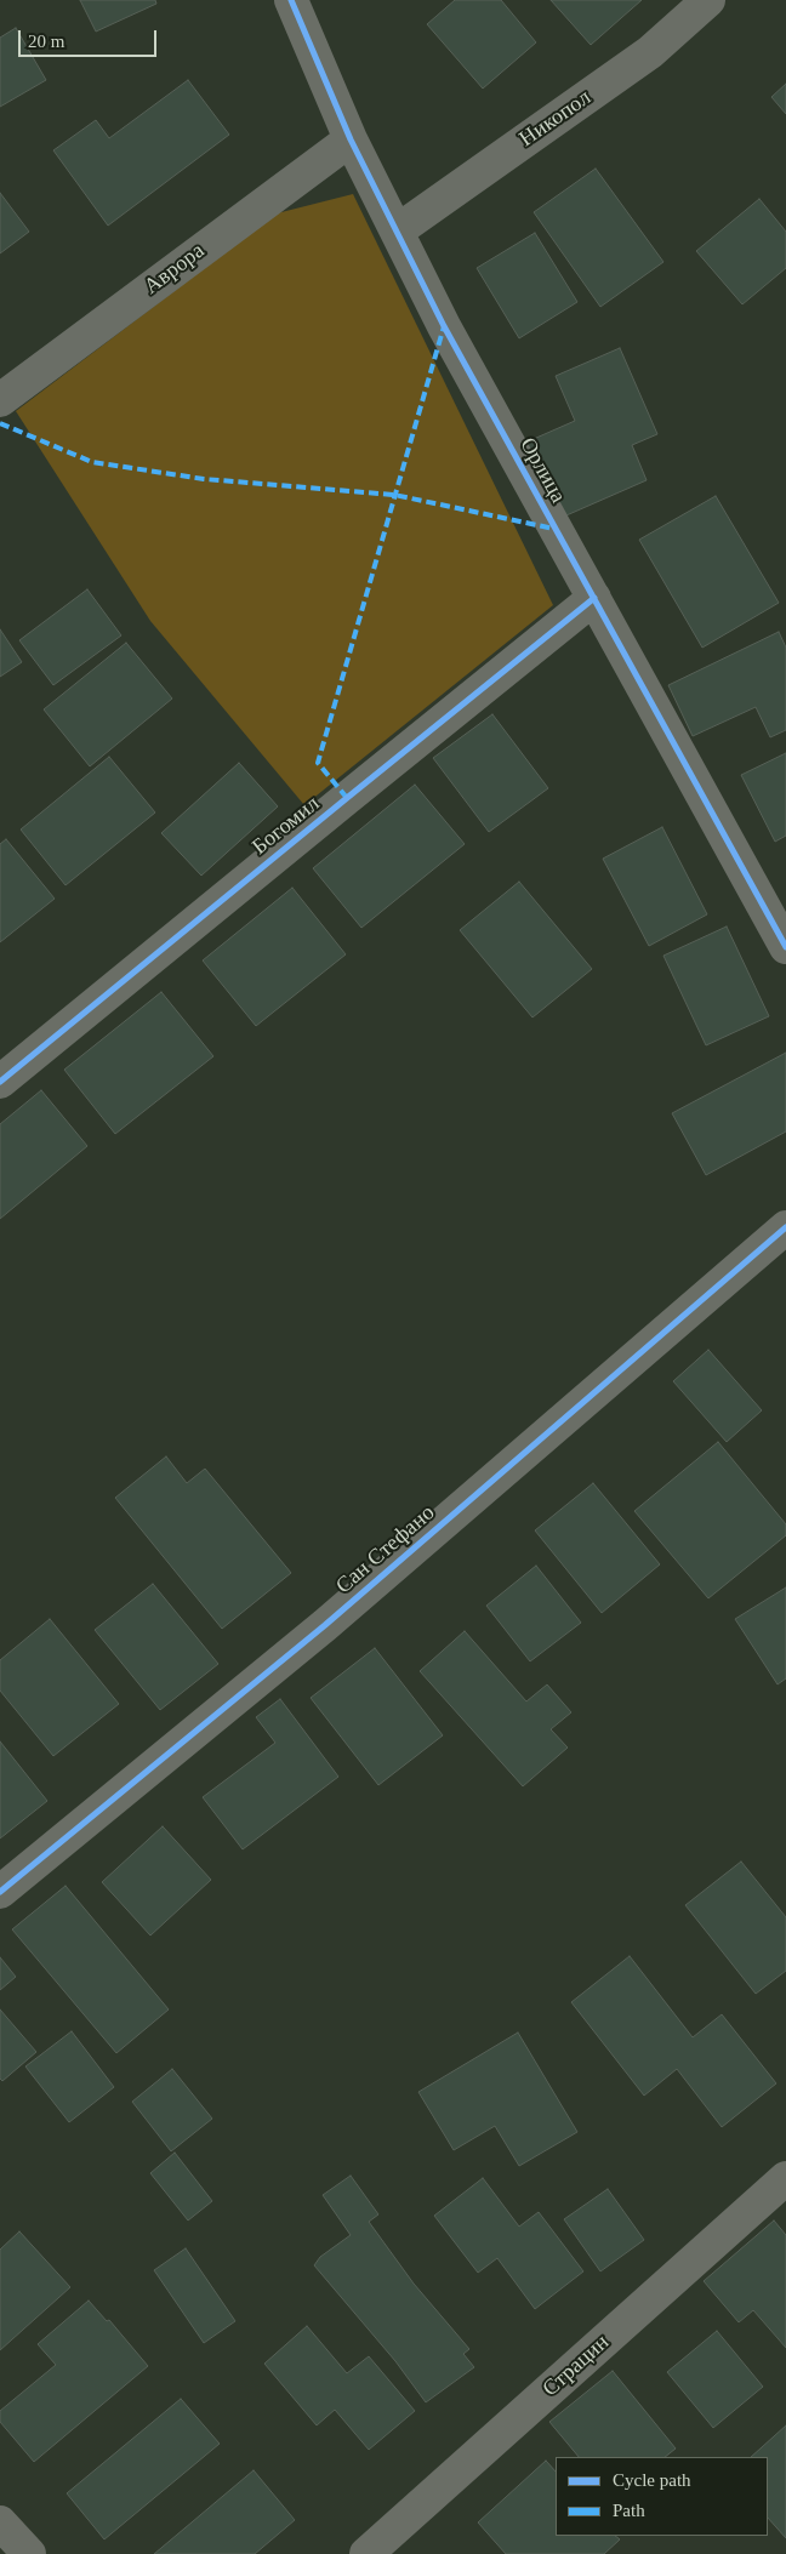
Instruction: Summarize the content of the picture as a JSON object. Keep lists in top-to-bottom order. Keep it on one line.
{"streets":{"street":["Никопол","Аврора","Орлица","Богомил","Сан Стефано","Страцин"]},"crossings":[["Никопол","Орлица"],["Аврора","Орлица"],["Орлица","Богомил"]],"legend":["Cycle path","Path"],"scale_bar":"20 m"}
